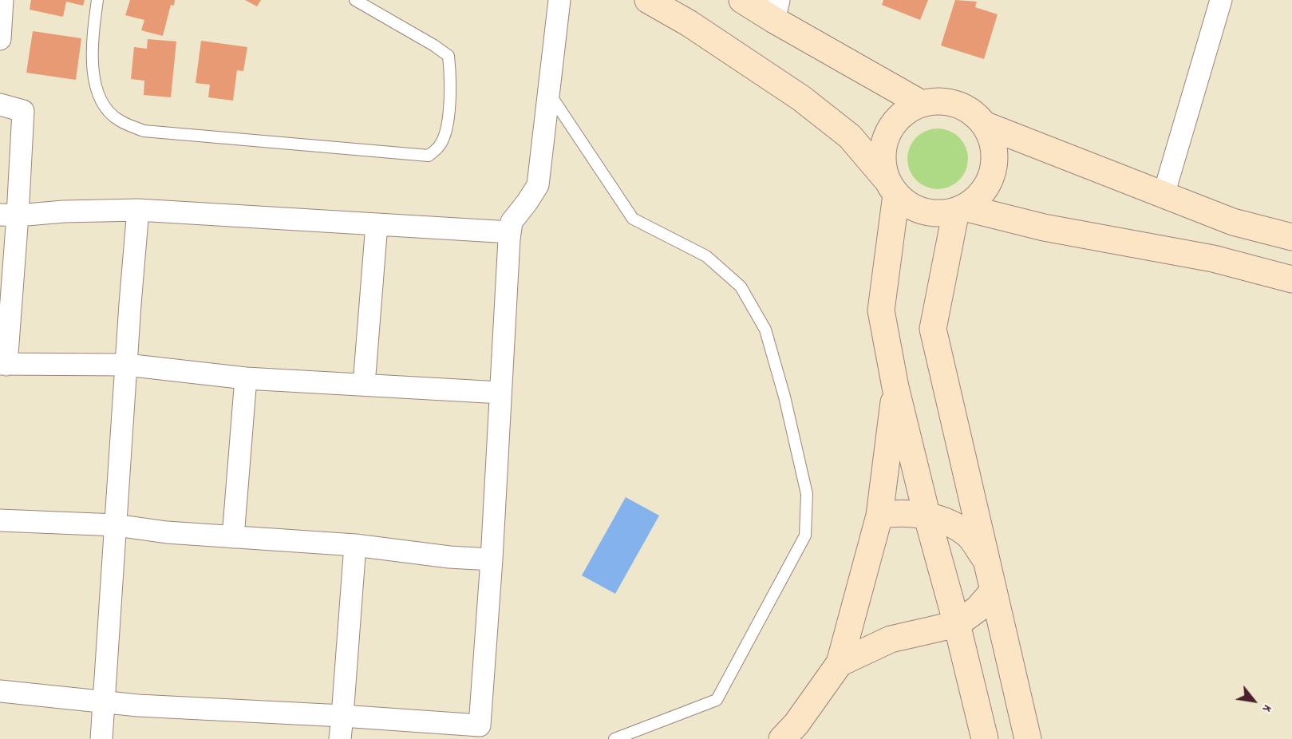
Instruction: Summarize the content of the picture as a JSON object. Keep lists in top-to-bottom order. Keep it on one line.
{"north":"bottom right"}
